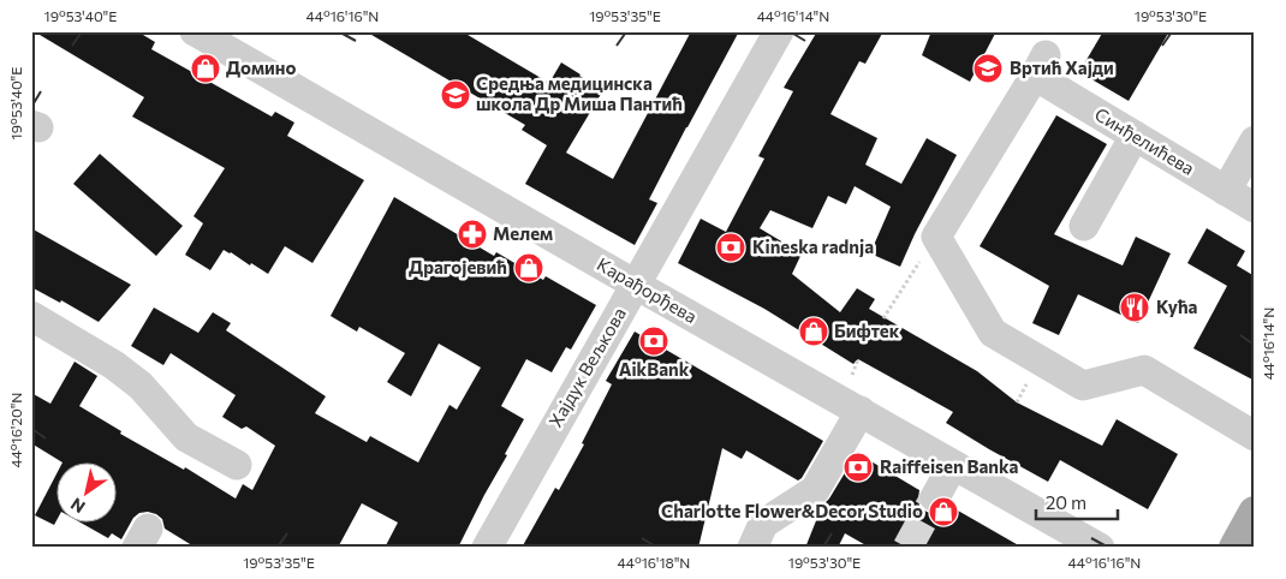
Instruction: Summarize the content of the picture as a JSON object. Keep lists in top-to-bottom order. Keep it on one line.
{"streets":{"street":["Синђелићева","Карађорђева","Хајдук Вељкова"]},"crossings":[["Карађорђева","Хајдук Вељкова"]],"places":{"shop":["Домино","Драгојевић","Бифтек","Charlotte Flower&Decor Studio"],"school or university":["Вртић Хајди","Средња медицинска школа Др Миша Пантић"],"pharmacy":["Мелем"],"bank":["Kineska radnja","AikBank","Raiffeisen Banka"],"restaurant":["Кућа"]},"scale_bar":"20 m","north":"bottom left","coordinates":["19°53'40\"E","44°16'16\"N","19°53'35\"E","44°16'14\"N","19°53'30\"E","44°16'20\"N","44°16'18\"N"]}
